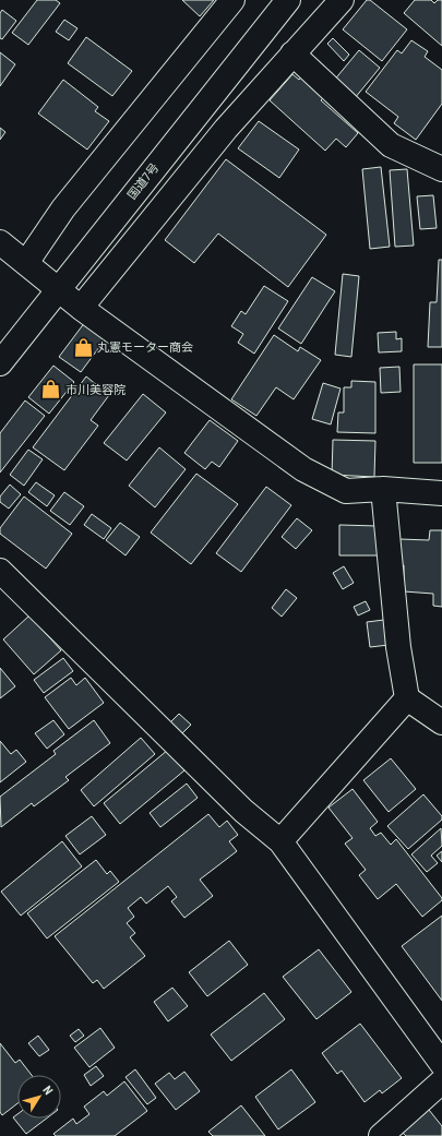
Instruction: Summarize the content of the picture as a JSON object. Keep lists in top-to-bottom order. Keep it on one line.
{"streets":{"main road":["国道7号"]},"places":{"shop":["丸憲モーター商会","市川美容院"]},"north":"top right"}
